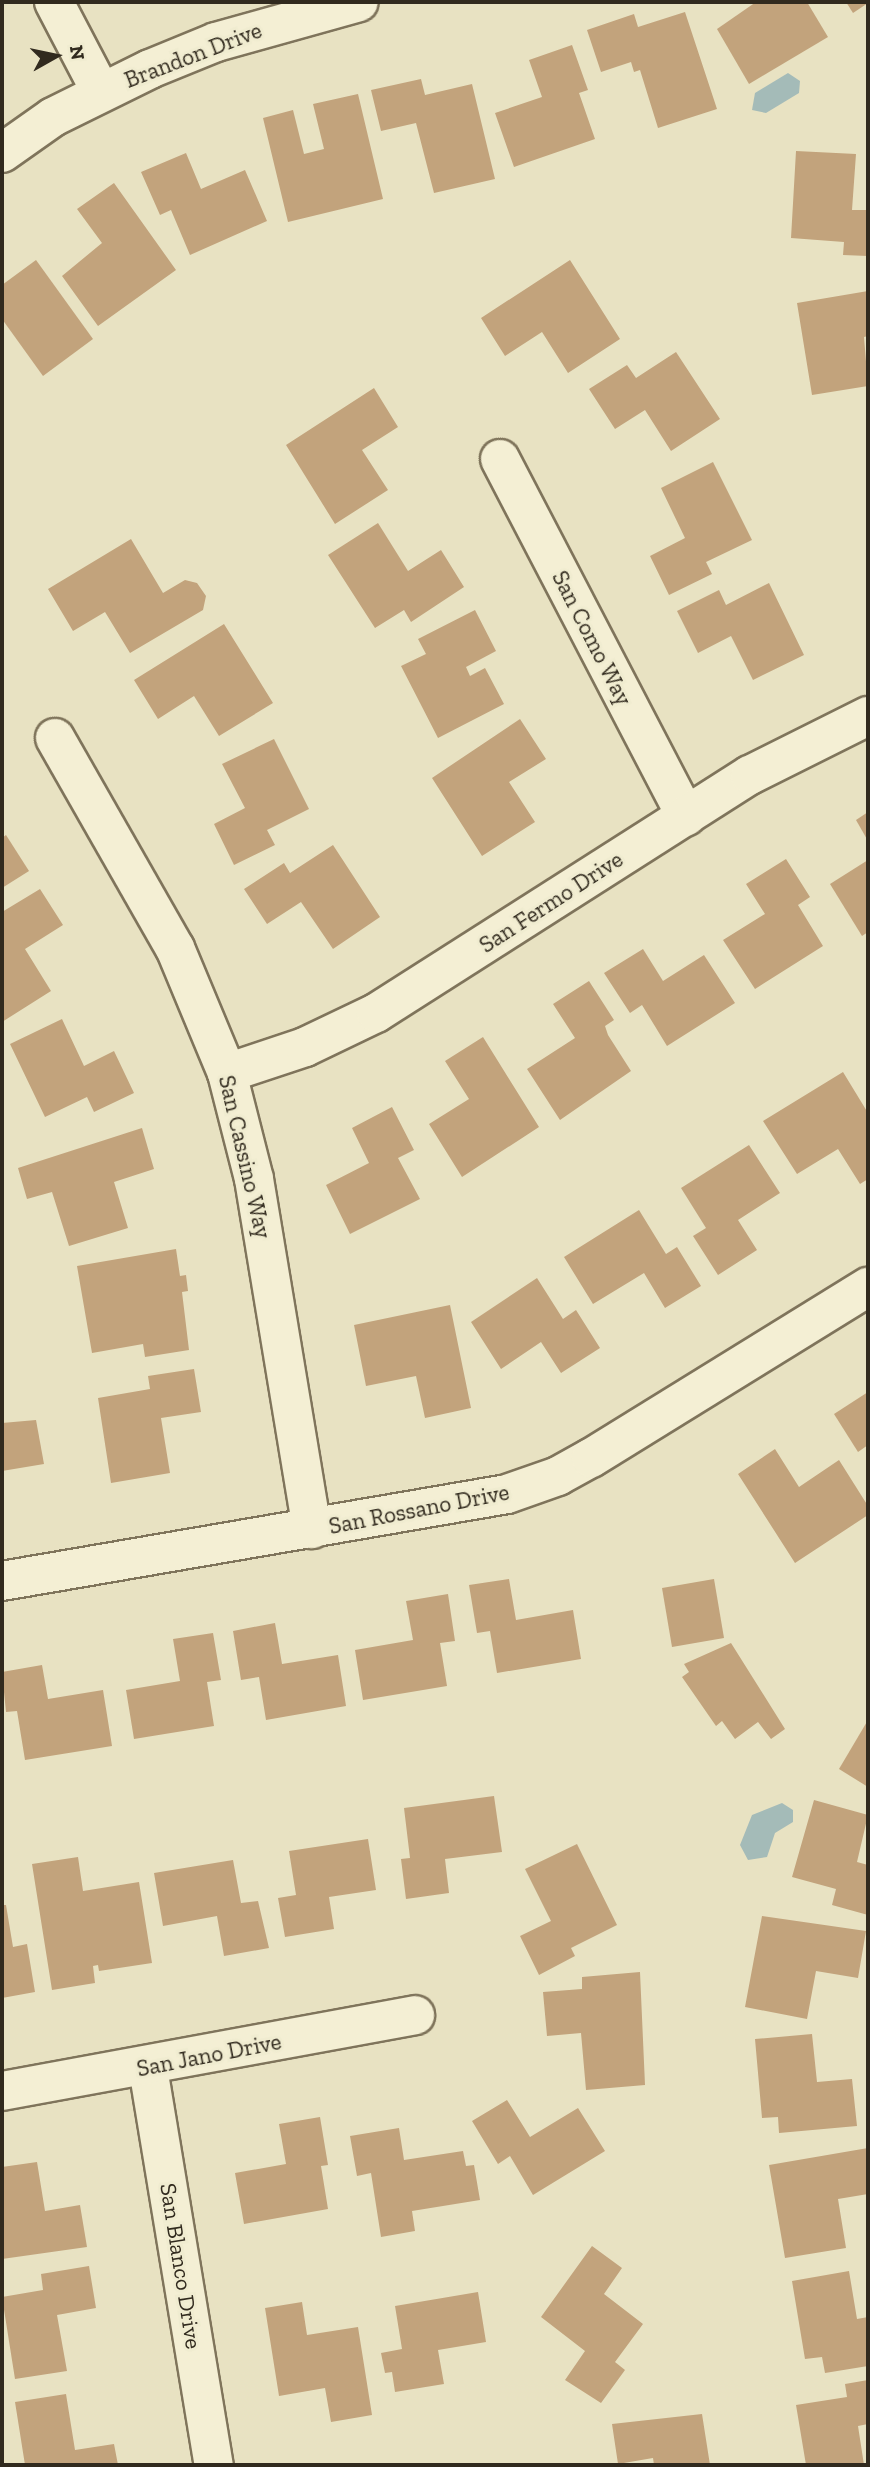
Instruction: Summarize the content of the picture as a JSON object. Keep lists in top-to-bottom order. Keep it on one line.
{"streets":{"street":["Brandon Drive","San Como Way","San Fermo Drive","San Cassino Way","San Rossano Drive","San Jano Drive","San Blanco Drive"]},"crossings":[["San Como Way","San Fermo Drive"],["San Fermo Drive","San Cassino Way"],["San Cassino Way","San Rossano Drive"],["San Jano Drive","San Blanco Drive"]],"north":"right"}
